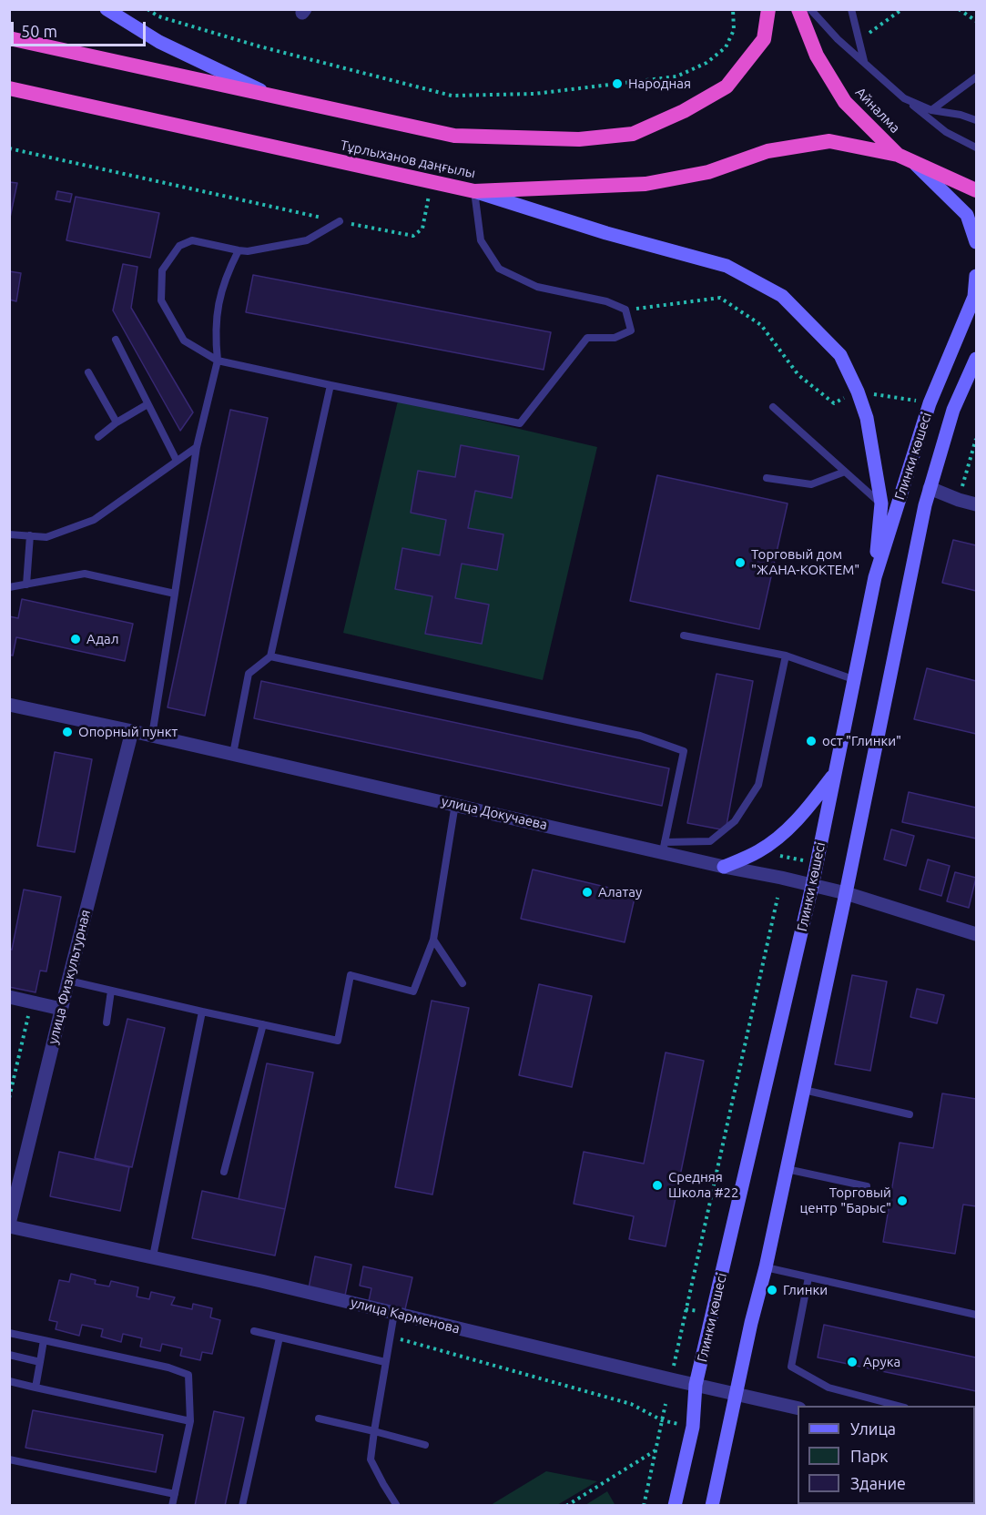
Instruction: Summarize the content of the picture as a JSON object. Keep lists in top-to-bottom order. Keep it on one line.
{"streets":{"highway":["Айналма","Тұрлыханов даңғылы"],"main road":["Глинки көшесі"],"street":["улица Докучаева","улица Физкультурная","улица Карменова"]},"crossings":[["Айналма","Тұрлыханов даңғылы"],["Глинки көшесі","улица Докучаева"],["Глинки көшесі","улица Карменова"],["улица Докучаева","улица Физкультурная"],["улица Физкультурная","улица Карменова"]],"places":["Народная","Торговый дом \"ЖАНА-КОКТЕМ\"","Адал","Опорный пункт","ост \"Глинки\"","Алатау","Средняя Школа #22","Торговый центр \"Барыс\"","Глинки","Арука"],"legend":["Улица","Парк","Здание"],"scale_bar":"50 m"}
